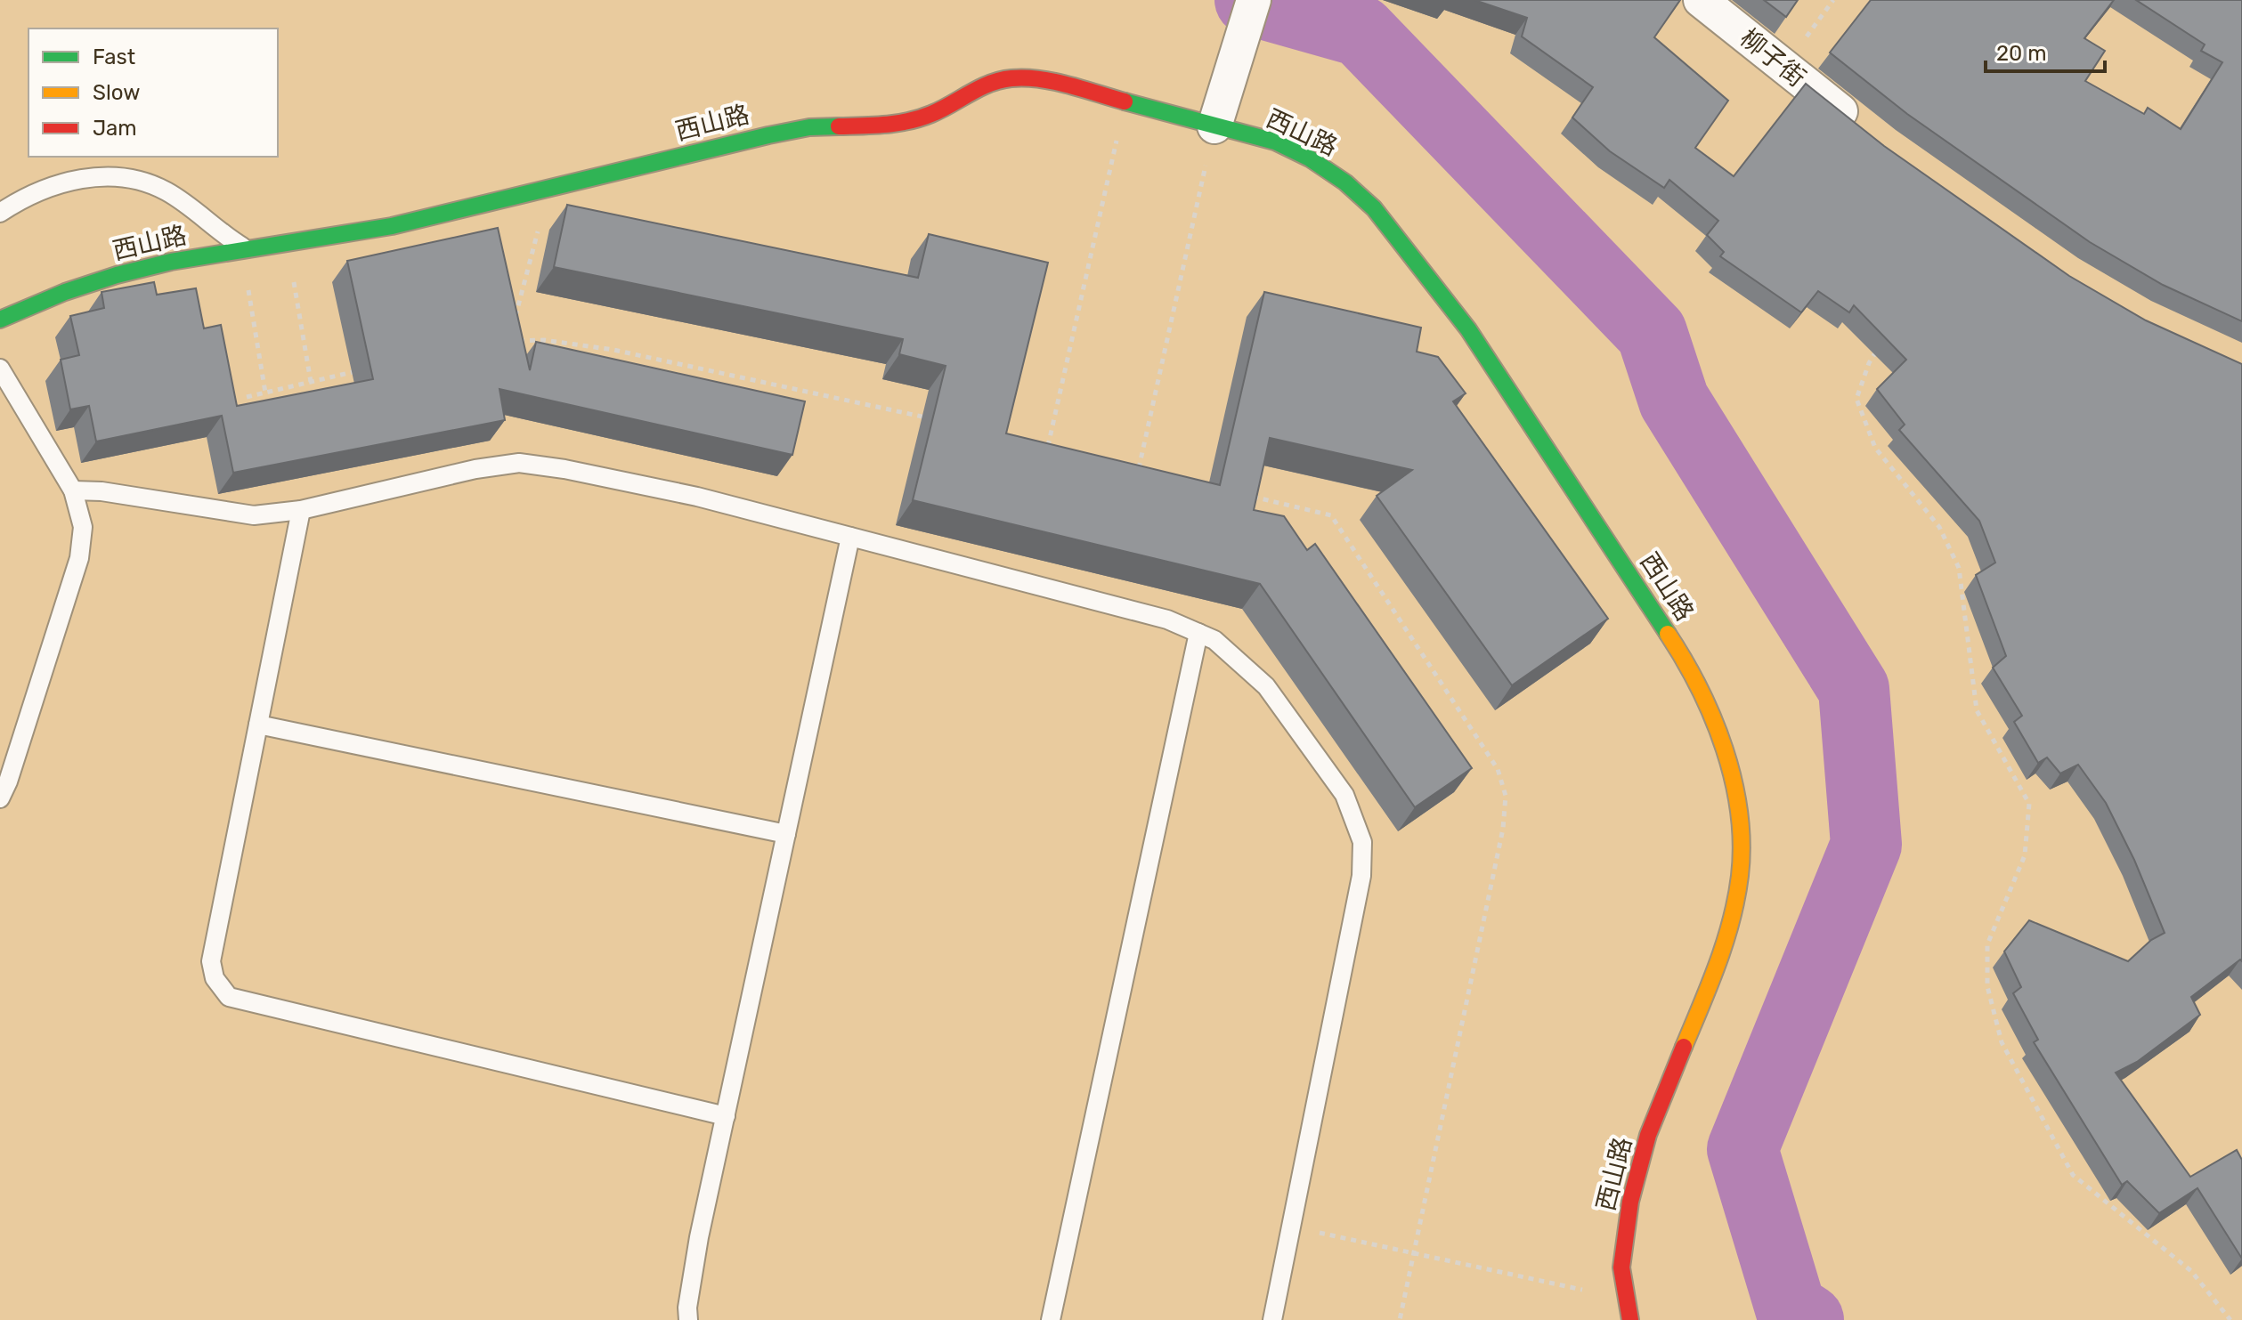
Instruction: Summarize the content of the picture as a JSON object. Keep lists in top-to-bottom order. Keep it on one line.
{"streets":{"street":["柳子街","西山路"]},"legend":["Fast","Slow","Jam"],"scale_bar":"20 m"}
